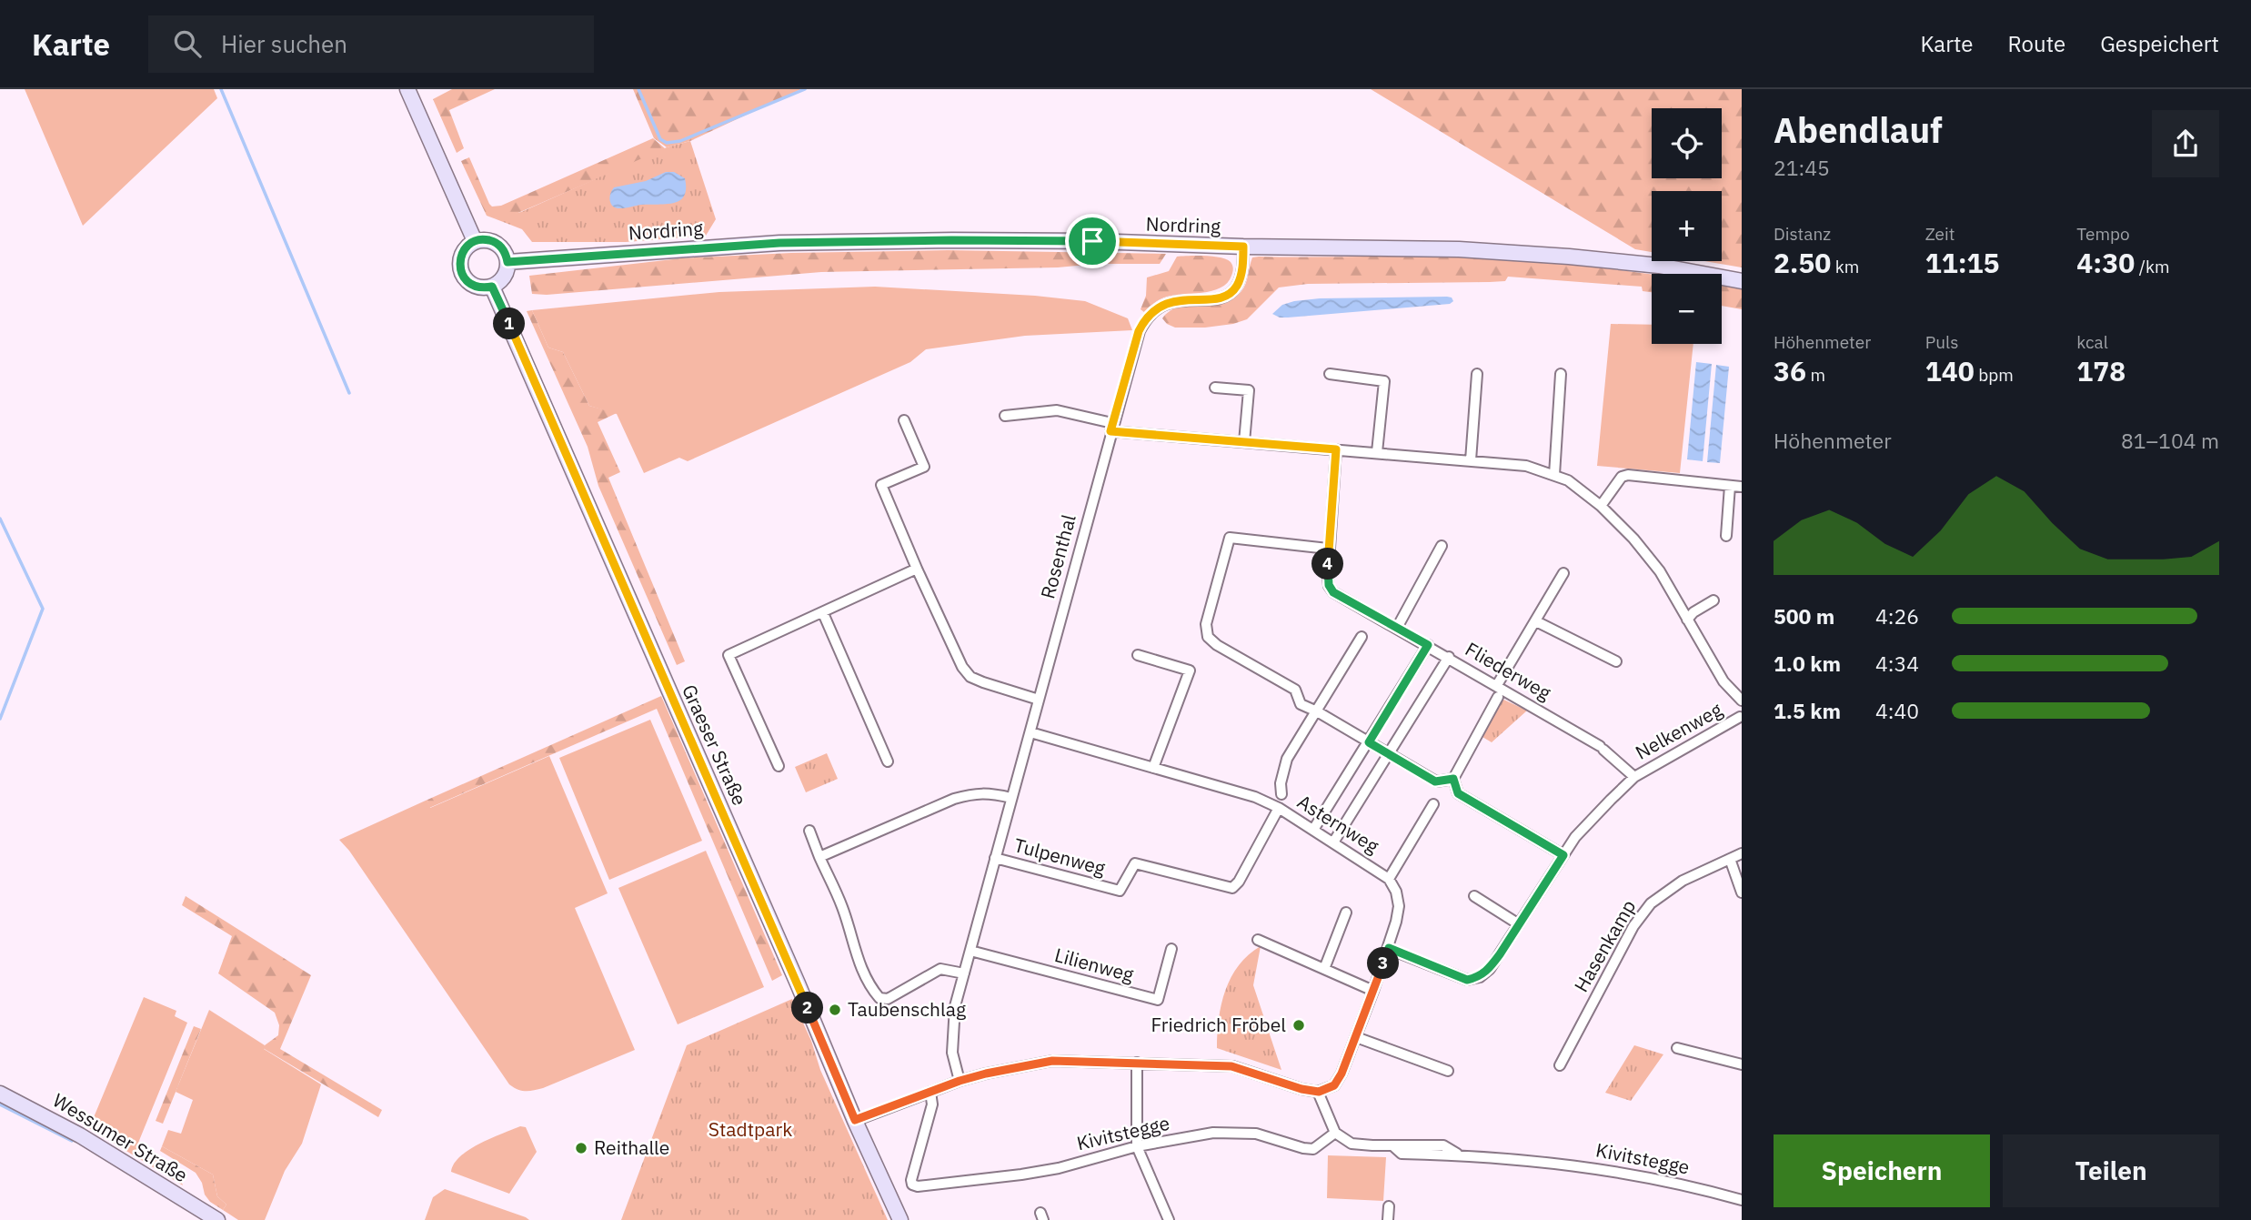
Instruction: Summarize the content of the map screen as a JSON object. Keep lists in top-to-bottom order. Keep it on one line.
{"streets":{"main road":["Nordring","Graeser Straße","Wessumer Straße"],"street":["Rosenthal","Fliederweg","Nelkenweg","Asternweg","Tulpenweg","Hasenkamp","Lilienweg","Kivitstegge"]},"crossings":[["Nordring","Rosenthal"],["Nordring","Graeser Straße"],["Rosenthal","Asternweg"],["Rosenthal","Tulpenweg"],["Rosenthal","Lilienweg"],["Fliederweg","Nelkenweg"],["Nelkenweg","Asternweg"],["Asternweg","Tulpenweg"]],"parks":["Stadtpark"],"places":["Taubenschlag","Friedrich Fröbel","Reithalle"],"page":{"header":"Karte","search":"Hier suchen","nav":["Karte","Route","Gespeichert"],"heading":["Abendlauf","21:45"],"map_buttons":["+","−"],"stats":[["Distanz","2.50 km"],["Zeit","11:15"],["Tempo","4:30 /km"],["Höhenmeter","36 m"],["Puls","140 bpm"],["kcal","178"]],"pins":["1","4","3","2"],"chart":["Höhenmeter","81–104 m"],"list":[{"name":"500 m","note":"4:26"},{"name":"1.0 km","note":"4:34"},{"name":"1.5 km","note":"4:40"}],"buttons":["Speichern","Teilen"]}}
